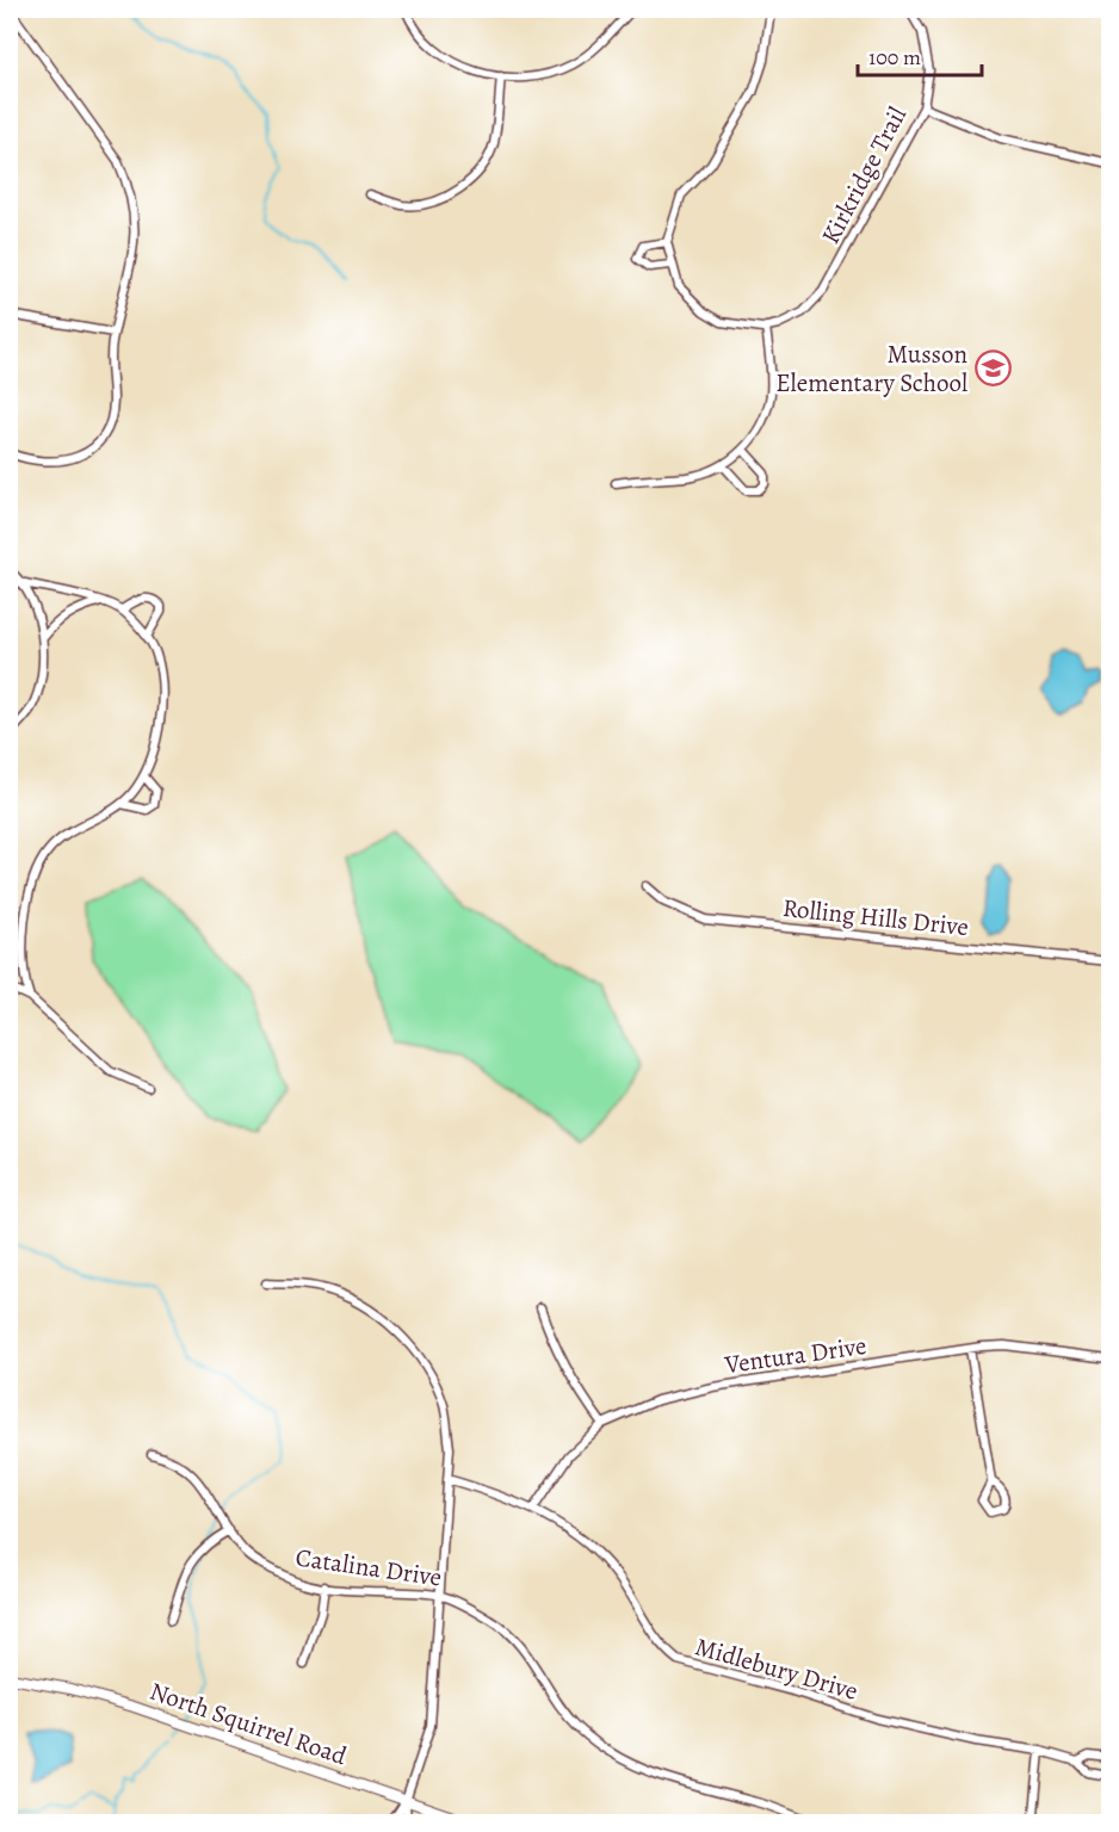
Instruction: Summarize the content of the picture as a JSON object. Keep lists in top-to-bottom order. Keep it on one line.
{"streets":{"street":["Kirkridge Trail","Rolling Hills Drive","Ventura Drive","Catalina Drive","Midlebury Drive","North Squirrel Road"]},"crossings":[["Ventura Drive","Midlebury Drive"]],"places":{"school or university":["Musson Elementary School"]},"scale_bar":"100 m"}
